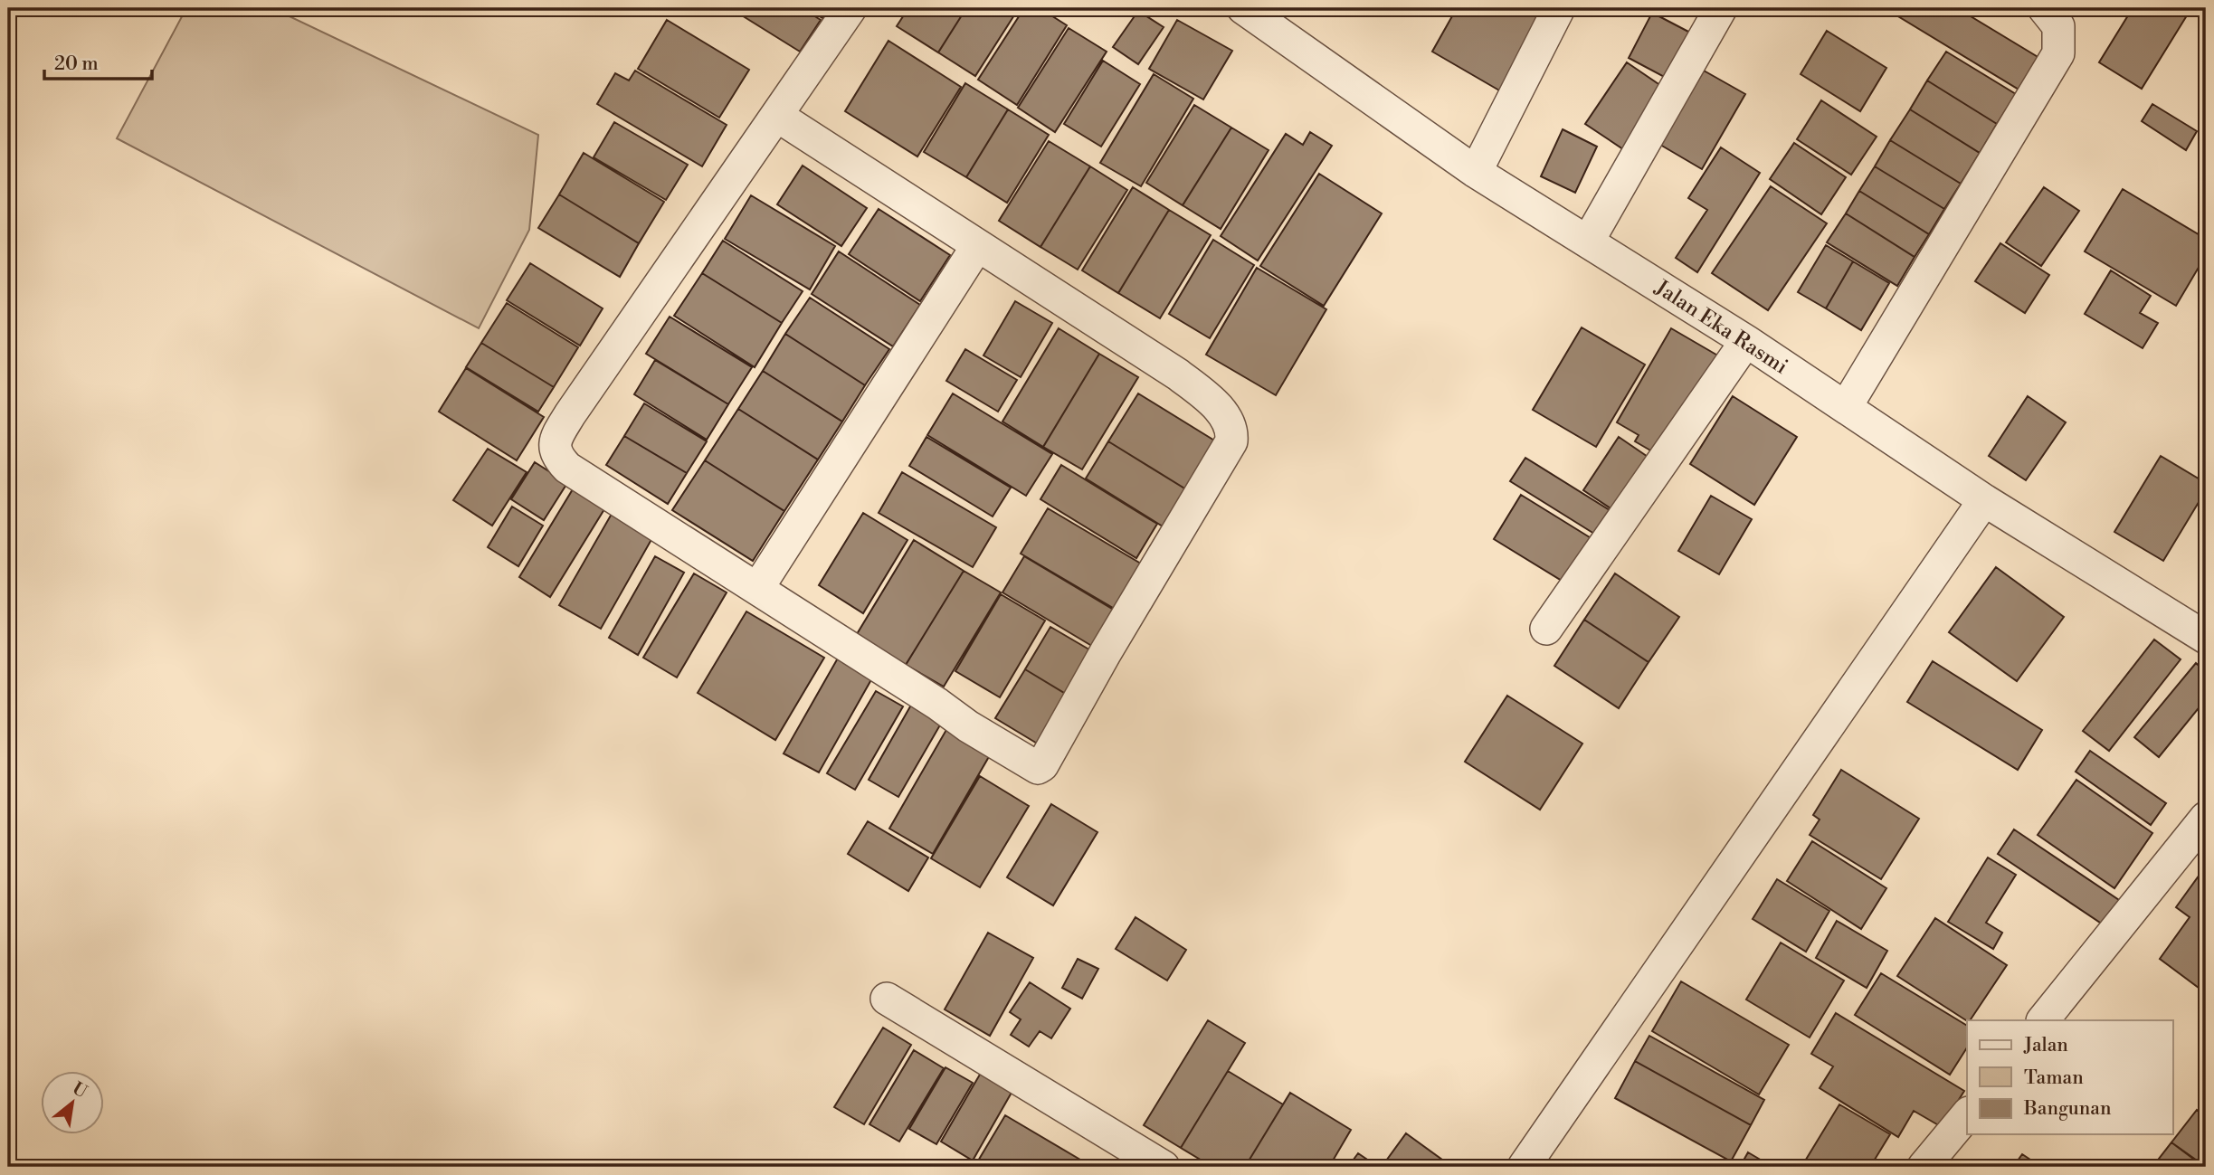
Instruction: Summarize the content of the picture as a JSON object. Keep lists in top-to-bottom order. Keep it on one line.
{"streets":{"street":["Jalan Eka Rasmi"]},"legend":["Jalan","Taman","Bangunan"],"scale_bar":"20 m","north":"top right"}
